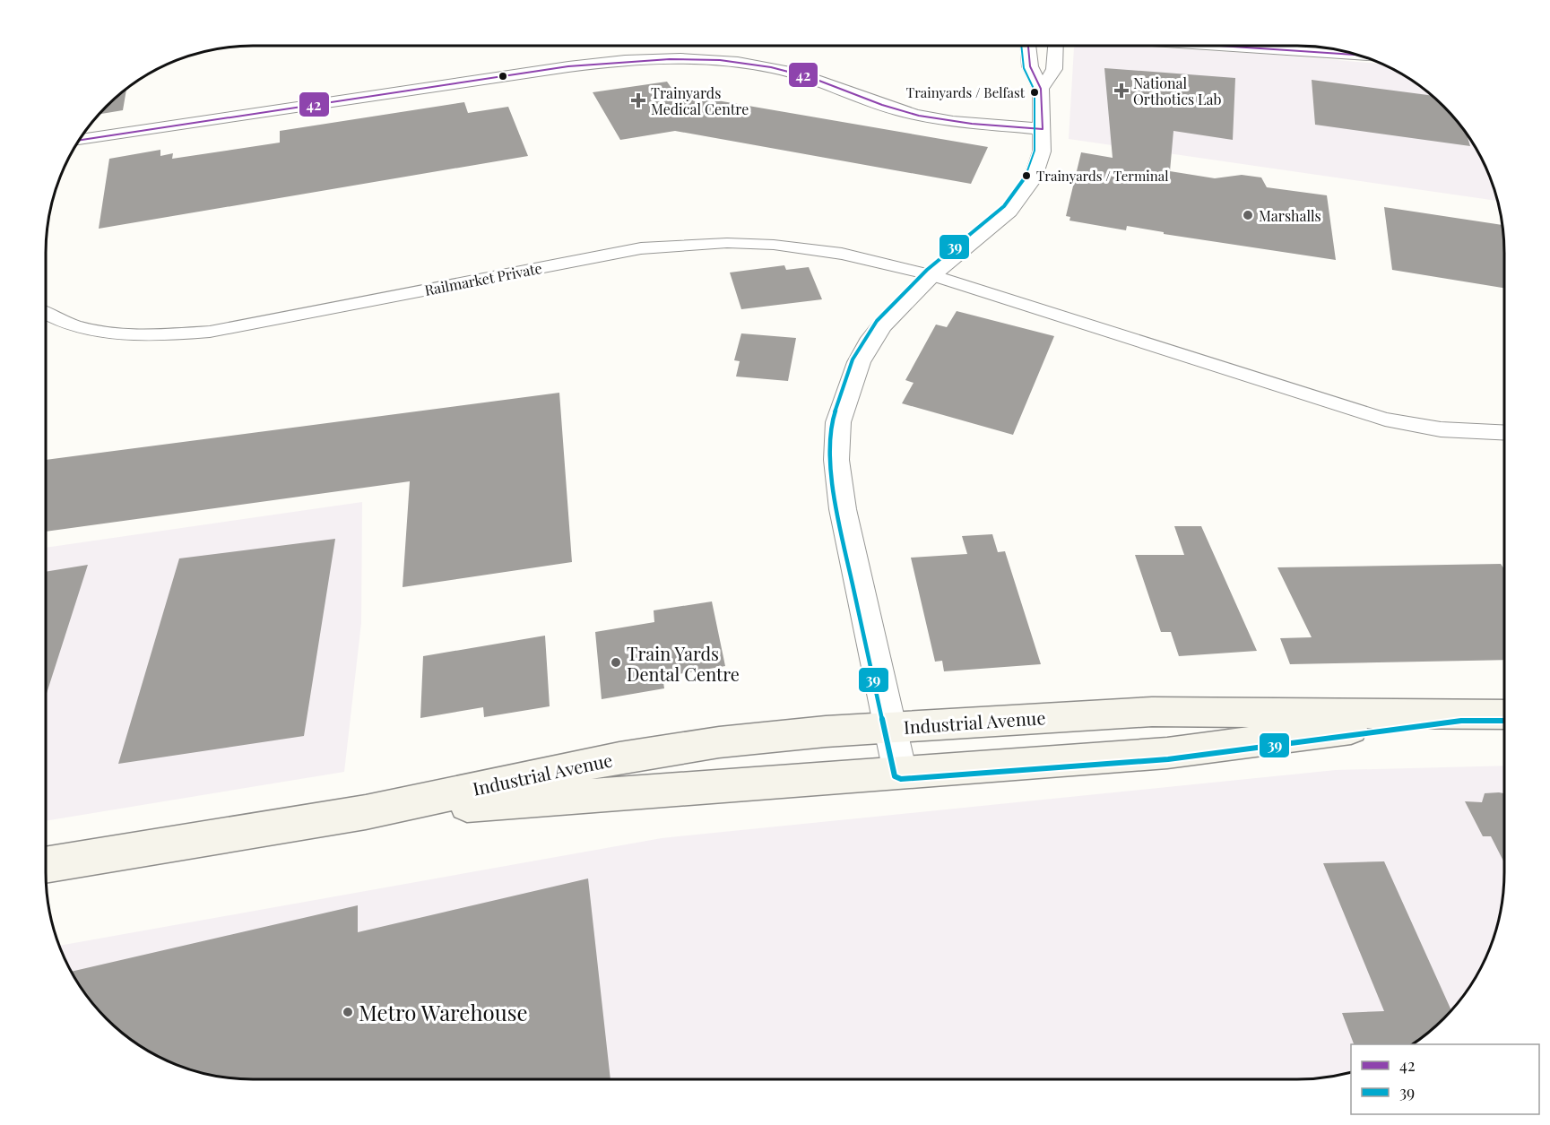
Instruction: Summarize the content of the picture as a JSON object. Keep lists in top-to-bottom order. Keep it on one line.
{"streets":{"main road":["Industrial Avenue"],"street":["Railmarket Private"]},"places":{"health":["National Orthotics Lab","Trainyards Medical Centre"],"other":["Trainyards / Belfast","Trainyards / Terminal","Marshalls","Train Yards Dental Centre","Metro Warehouse"]},"lines":["transit line 42","transit line 39"],"legend":["42","39"]}
